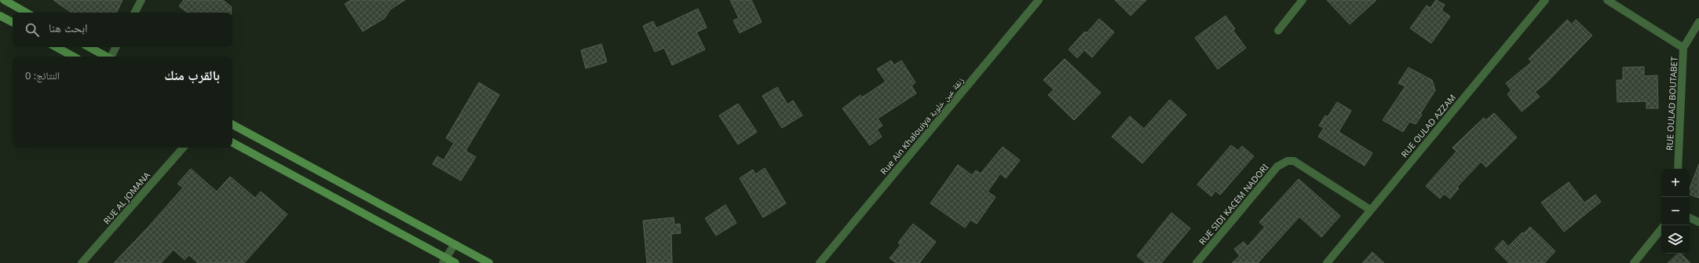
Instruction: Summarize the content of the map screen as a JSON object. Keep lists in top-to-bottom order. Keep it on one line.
{"streets":{"street":["RUE OULAD BOUTABET","Rue Ain Khalouiya زنقة عين خلوية","RUE OULAD AZZAM","RUE AL JOMANA","RUE SIDI KACEM NADORI"]},"crossings":[["RUE OULAD AZZAM","RUE SIDI KACEM NADORI"]],"page":{"search":"ابحث هنا","heading":["بالقرب منك","النتائج: 0"],"map_buttons":["+","−"]}}
